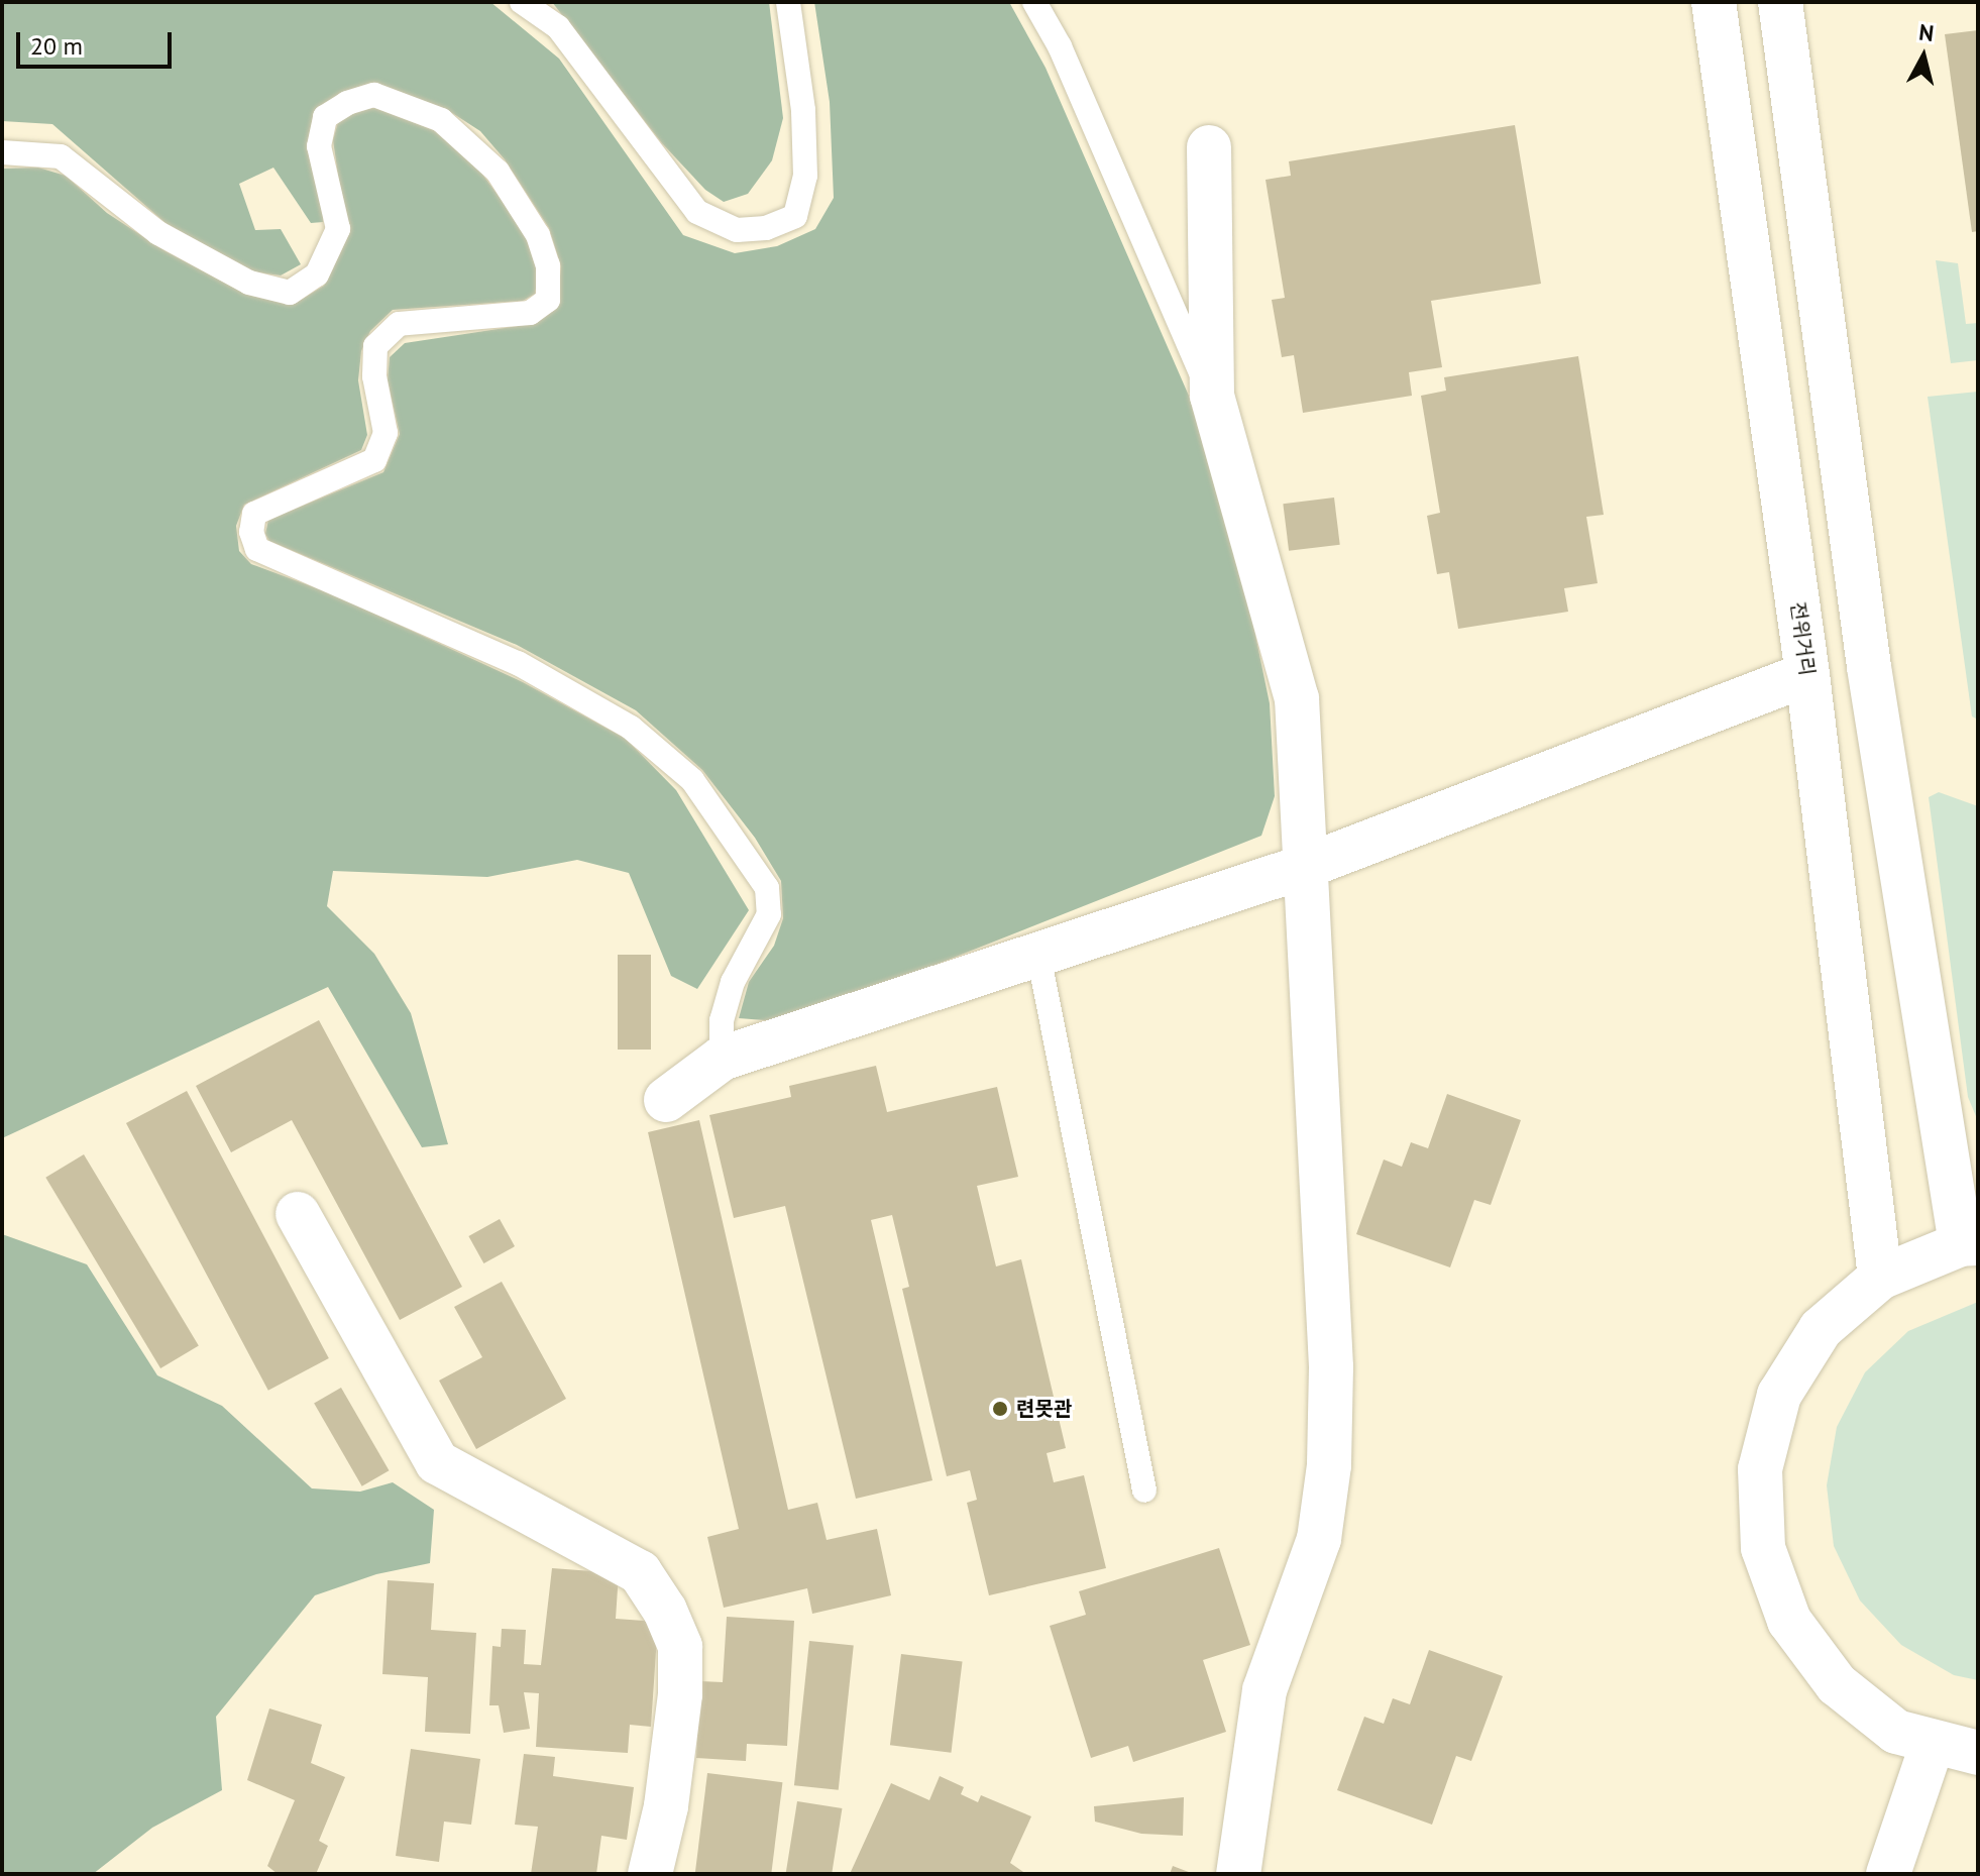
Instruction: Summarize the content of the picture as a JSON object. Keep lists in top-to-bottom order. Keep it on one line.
{"streets":{"street":["전위거리"]},"places":["련못관"],"scale_bar":"20 m","north":"top"}
